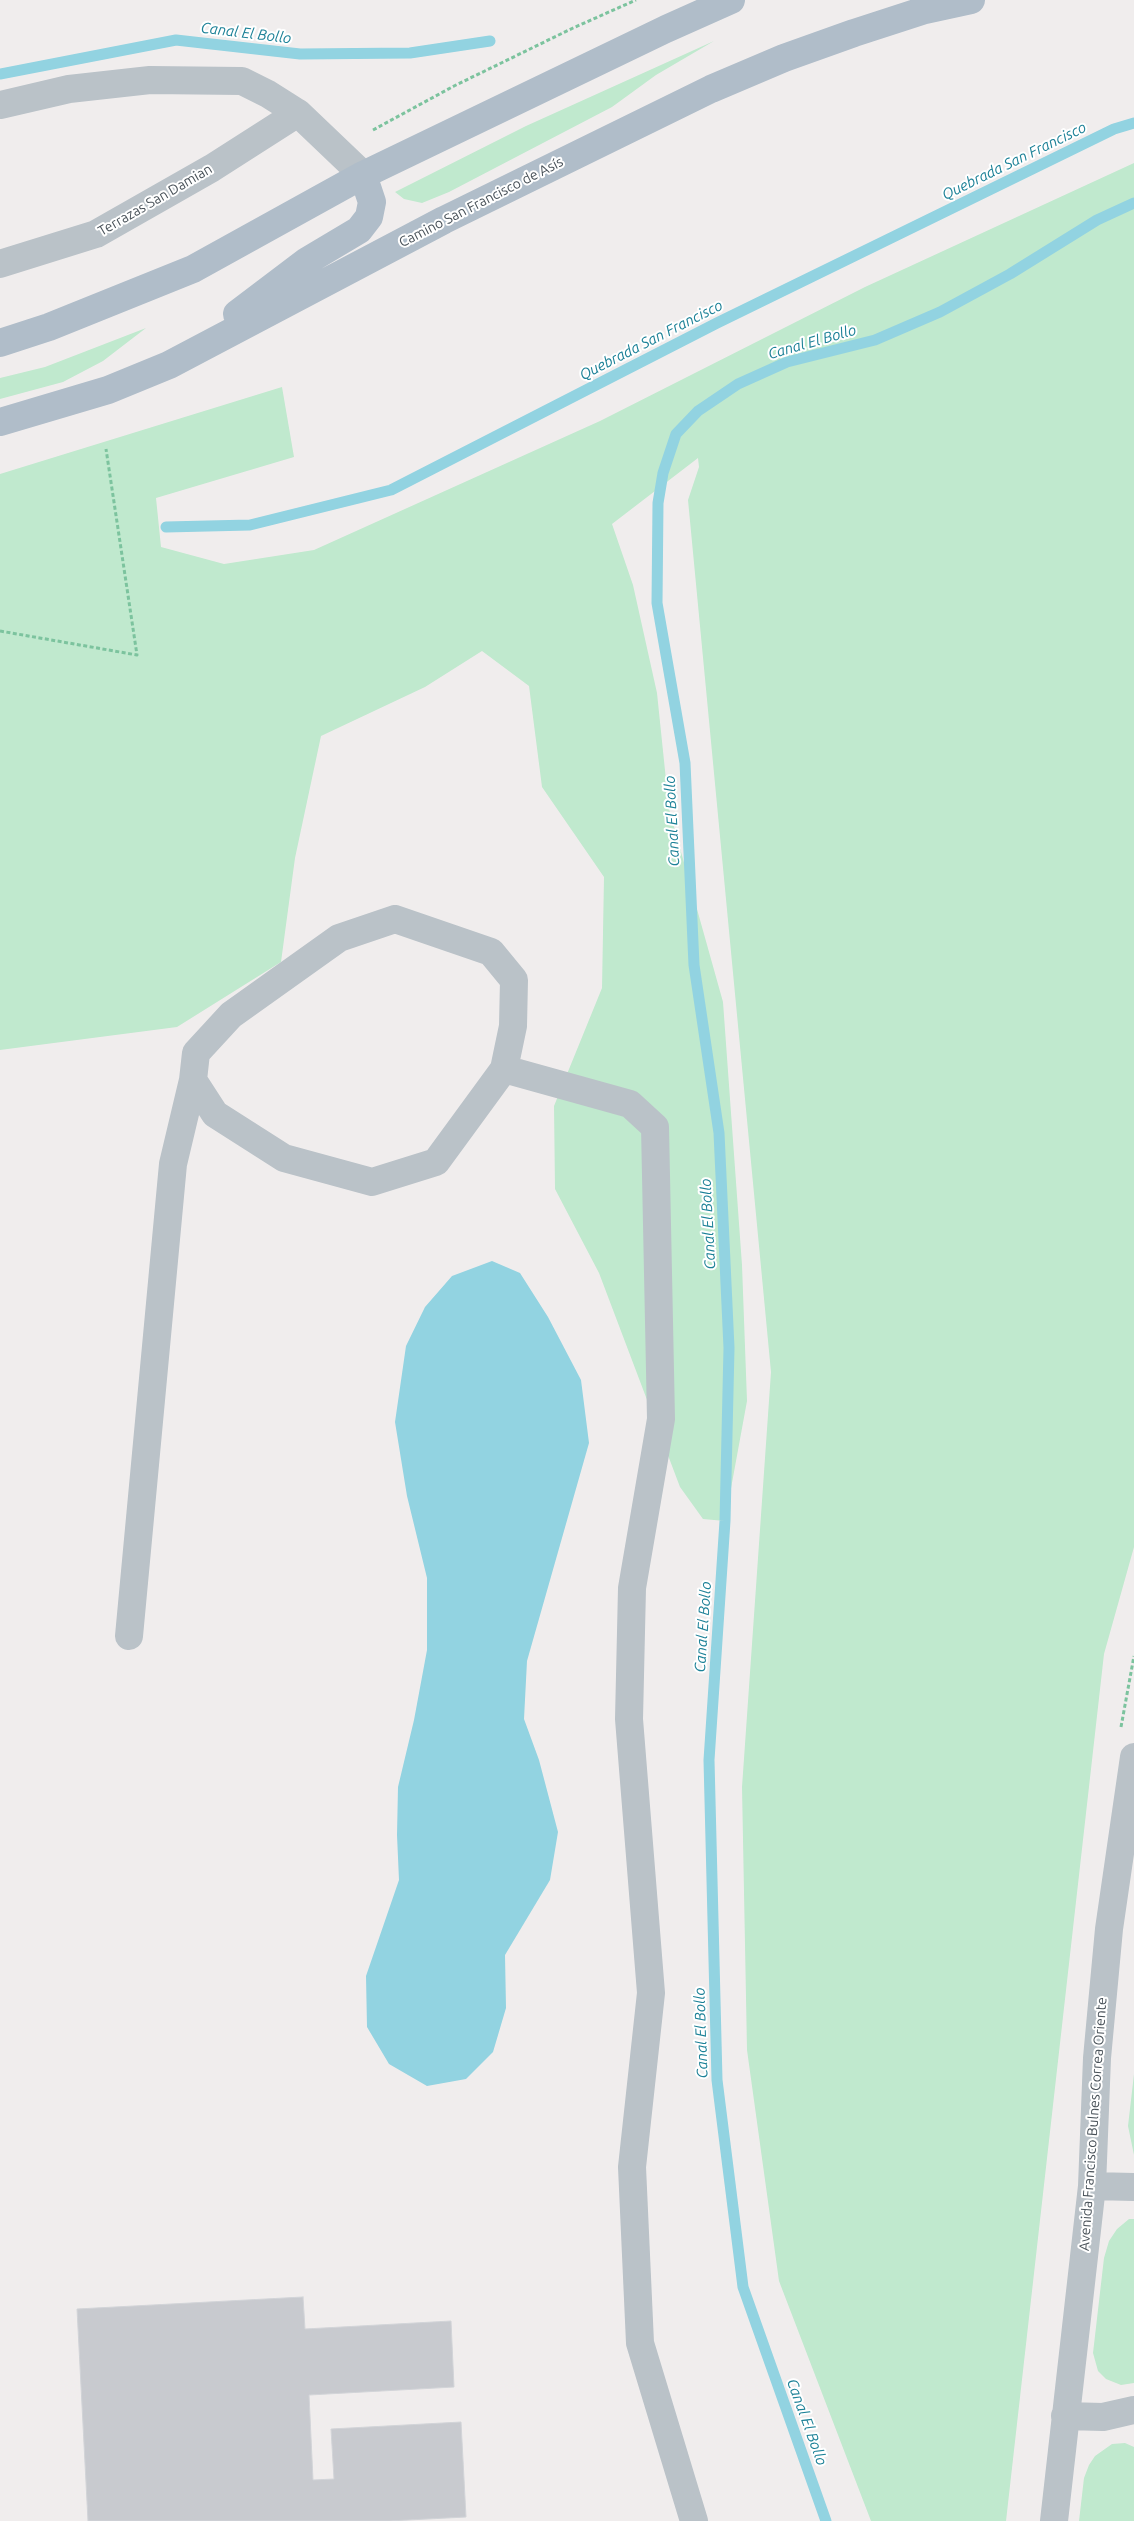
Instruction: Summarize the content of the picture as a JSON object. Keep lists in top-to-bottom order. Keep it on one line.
{"streets":{"main road":["Camino San Francisco de Asís"],"street":["Terrazas San Damian","Avenida Francisco Bulnes Correa Oriente"]},"water":["Canal El Bollo","Quebrada San Francisco"]}
